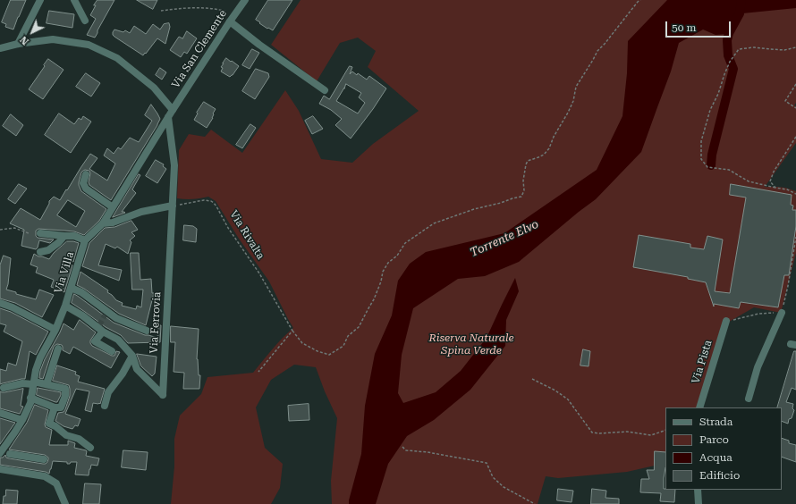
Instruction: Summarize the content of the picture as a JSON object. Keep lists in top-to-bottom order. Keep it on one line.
{"streets":{"street":["Via San Clemente","Via Villa","Via Ferrovia","Via Pista"],"path":["Via Rivalta"]},"crossings":[["Via San Clemente","Via Villa"],["Via Rivalta","Via Ferrovia"],["Via Villa","Via Ferrovia"]],"water":["Torrente Elvo"],"parks":["Riserva Naturale Spina Verde"],"legend":["Strada","Parco","Acqua","Edificio"],"scale_bar":"50 m","north":"bottom left"}
